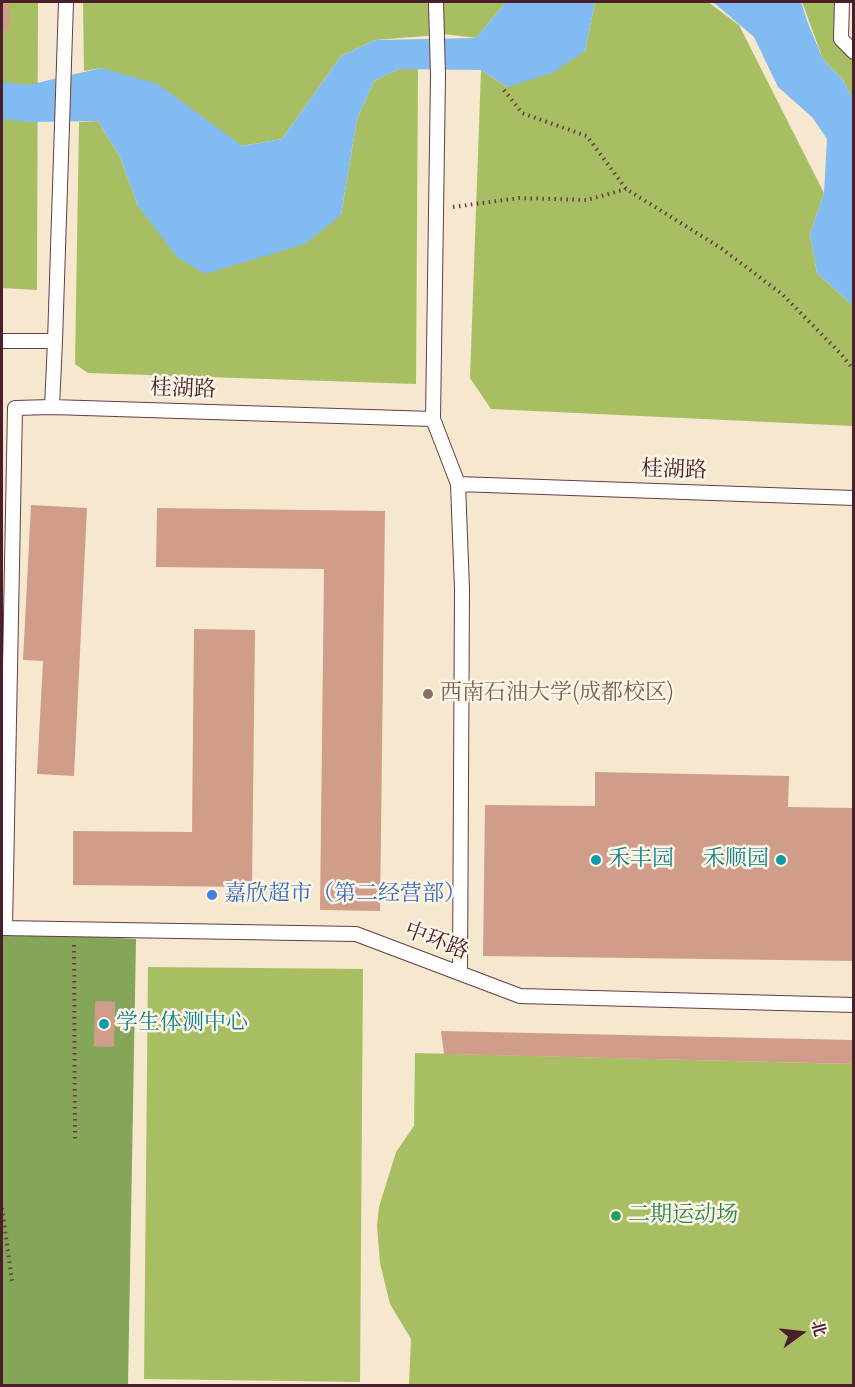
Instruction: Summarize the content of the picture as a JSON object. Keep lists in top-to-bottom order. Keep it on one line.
{"streets":{"lane":["桂湖路","中环路"]},"crossings":[["桂湖路","中环路"]],"places":["西南石油大学(成都校区)","禾丰园","禾顺园","嘉欣超市（第二经营部）","学生体测中心","二期运动场"],"north":"right"}
